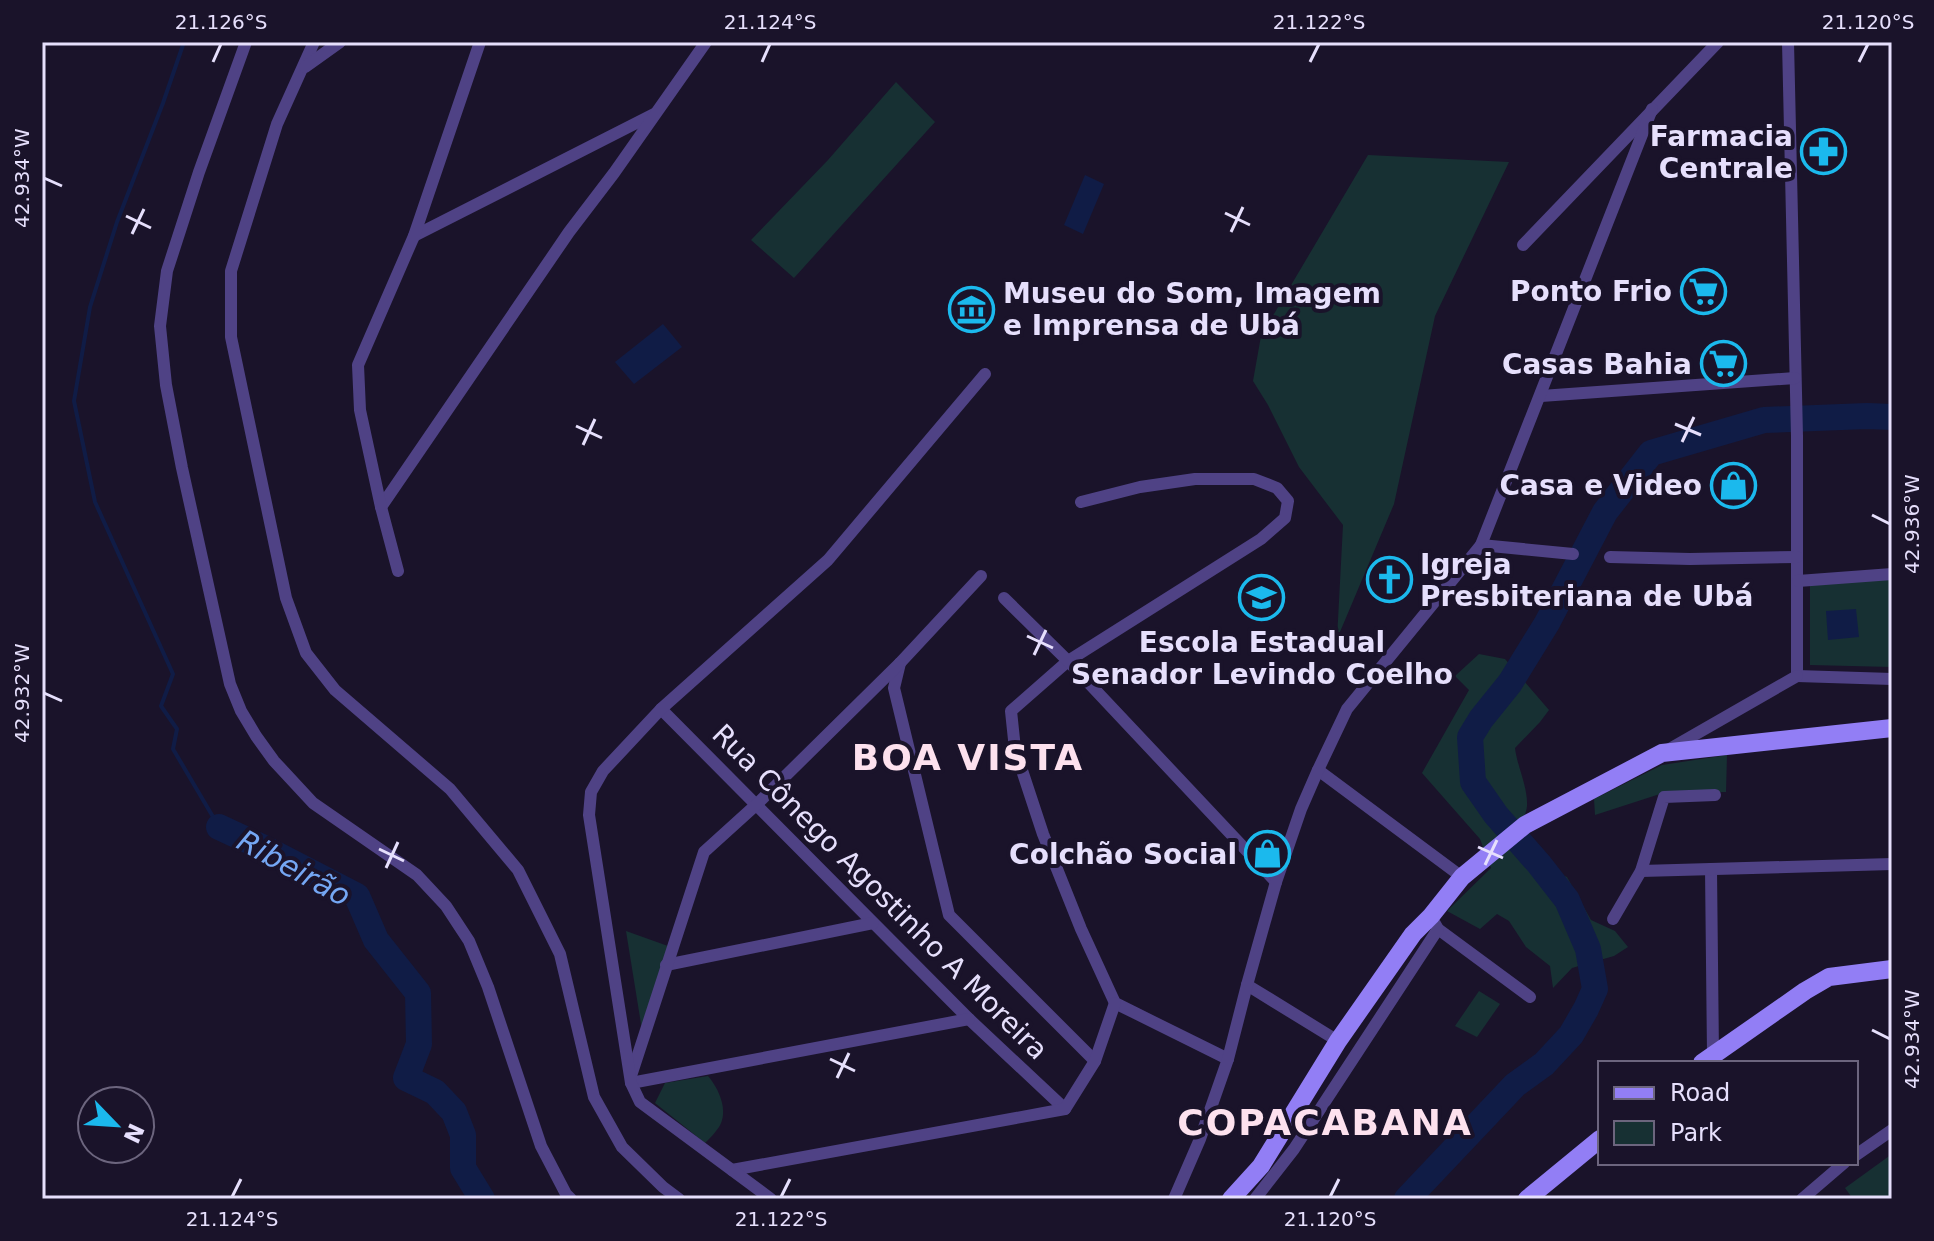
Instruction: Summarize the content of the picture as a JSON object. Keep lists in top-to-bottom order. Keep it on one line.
{"streets":{"street":["Rua Cônego Agostinho A Moreira"]},"districts":["BOA VISTA","COPACABANA"],"water":["Ribeirão"],"places":{"pharmacy":["Farmacia Centrale"],"supermarket":["Ponto Frio","Casas Bahia"],"museum":["Museu do Som, Imagem e Imprensa de Ubá"],"shop":["Casa e Video","Colchão Social"],"church":["Igreja Presbiteriana de Ubá"],"school or university":["Escola Estadual Senador Levindo Coelho"]},"legend":["Road","Park"],"north":"bottom right","coordinates":["21.126°S","21.124°S","21.122°S","21.120°S","42.934°W","42.936°W","42.932°W"]}
